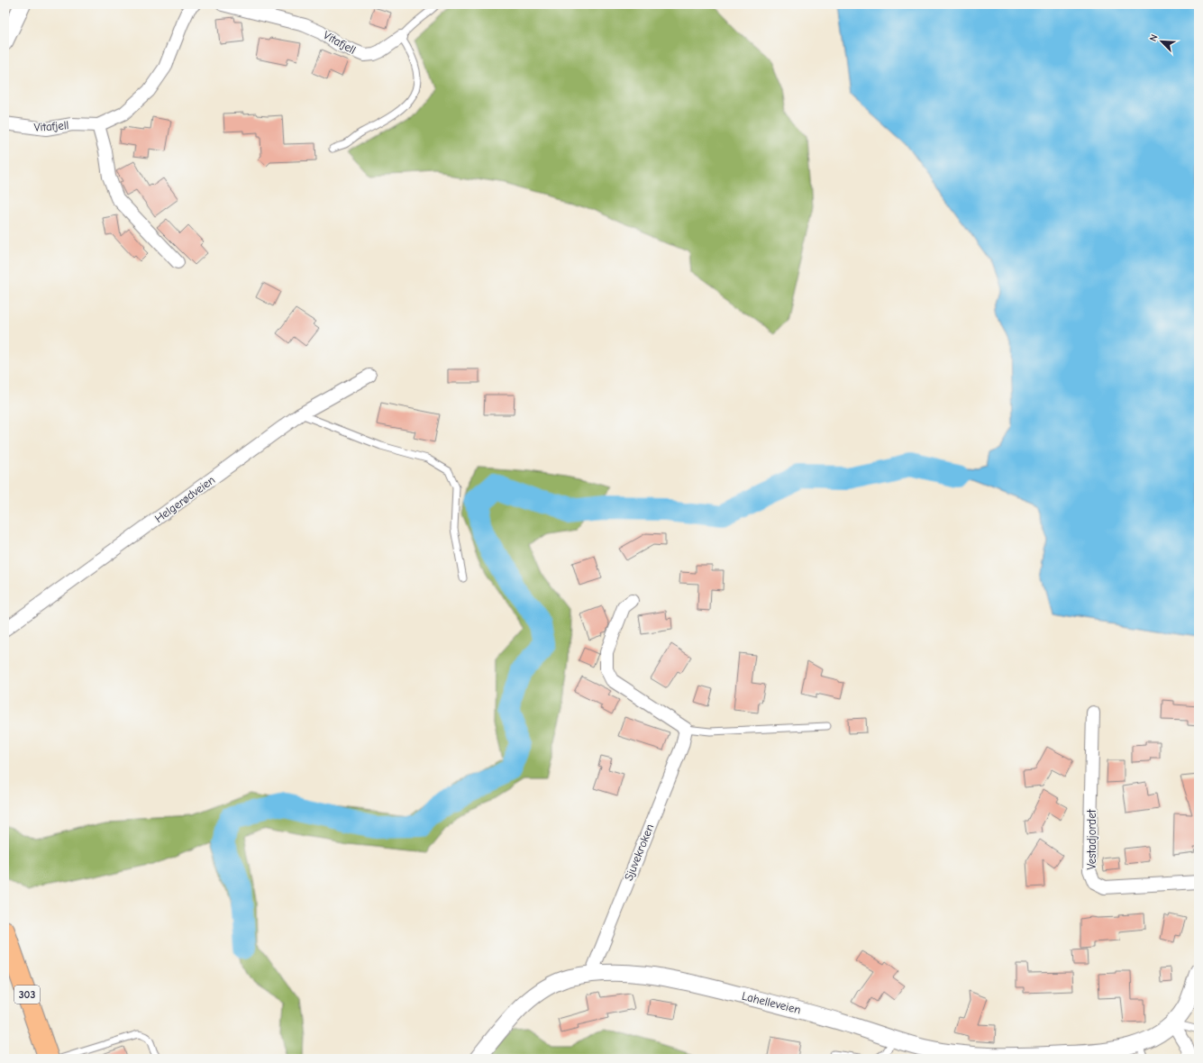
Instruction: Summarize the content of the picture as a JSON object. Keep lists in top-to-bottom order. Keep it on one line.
{"streets":{"main road":["303"],"street":["Vitafjell","Helgerødveien","Vestadjordet","Sjuvekroken","Lahelleveien"]},"crossings":[["Sjuvekroken","Lahelleveien"]],"north":"top left"}
